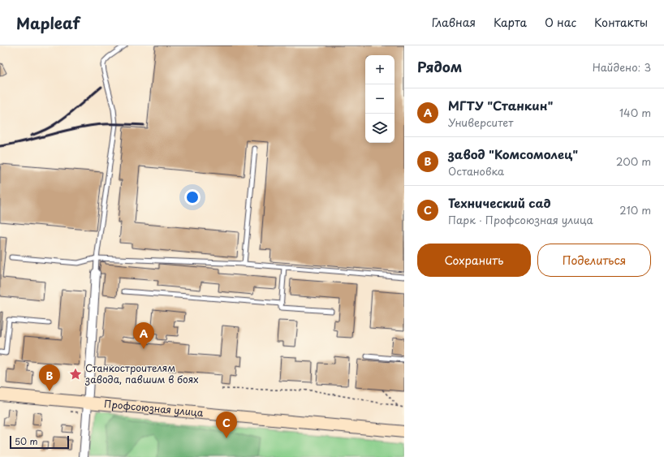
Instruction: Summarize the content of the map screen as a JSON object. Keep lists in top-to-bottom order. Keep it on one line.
{"streets":{"main road":["Профсоюзная улица"]},"places":{"place":["Станкостроителям завода, павшим в боях"]},"scale_bar":"50 m","page":{"header":"Mapleaf","nav":["Главная","Карта","О нас","Контакты"],"heading":["Рядом","Найдено: 3"],"map_buttons":["+","−"],"list":[{"mark":"A","name":"МГТУ \"Станкин\"","note":"Университет","value":"140 m"},{"mark":"B","name":"завод \"Комсомолец\"","note":"Остановка","value":"200 m"},{"mark":"C","name":"Технический сад","note":"Парк · Профсоюзная улица","value":"210 m"}],"buttons":["Сохранить","Поделиться"],"pins":["A","B","C"],"scale":"50 m"}}
